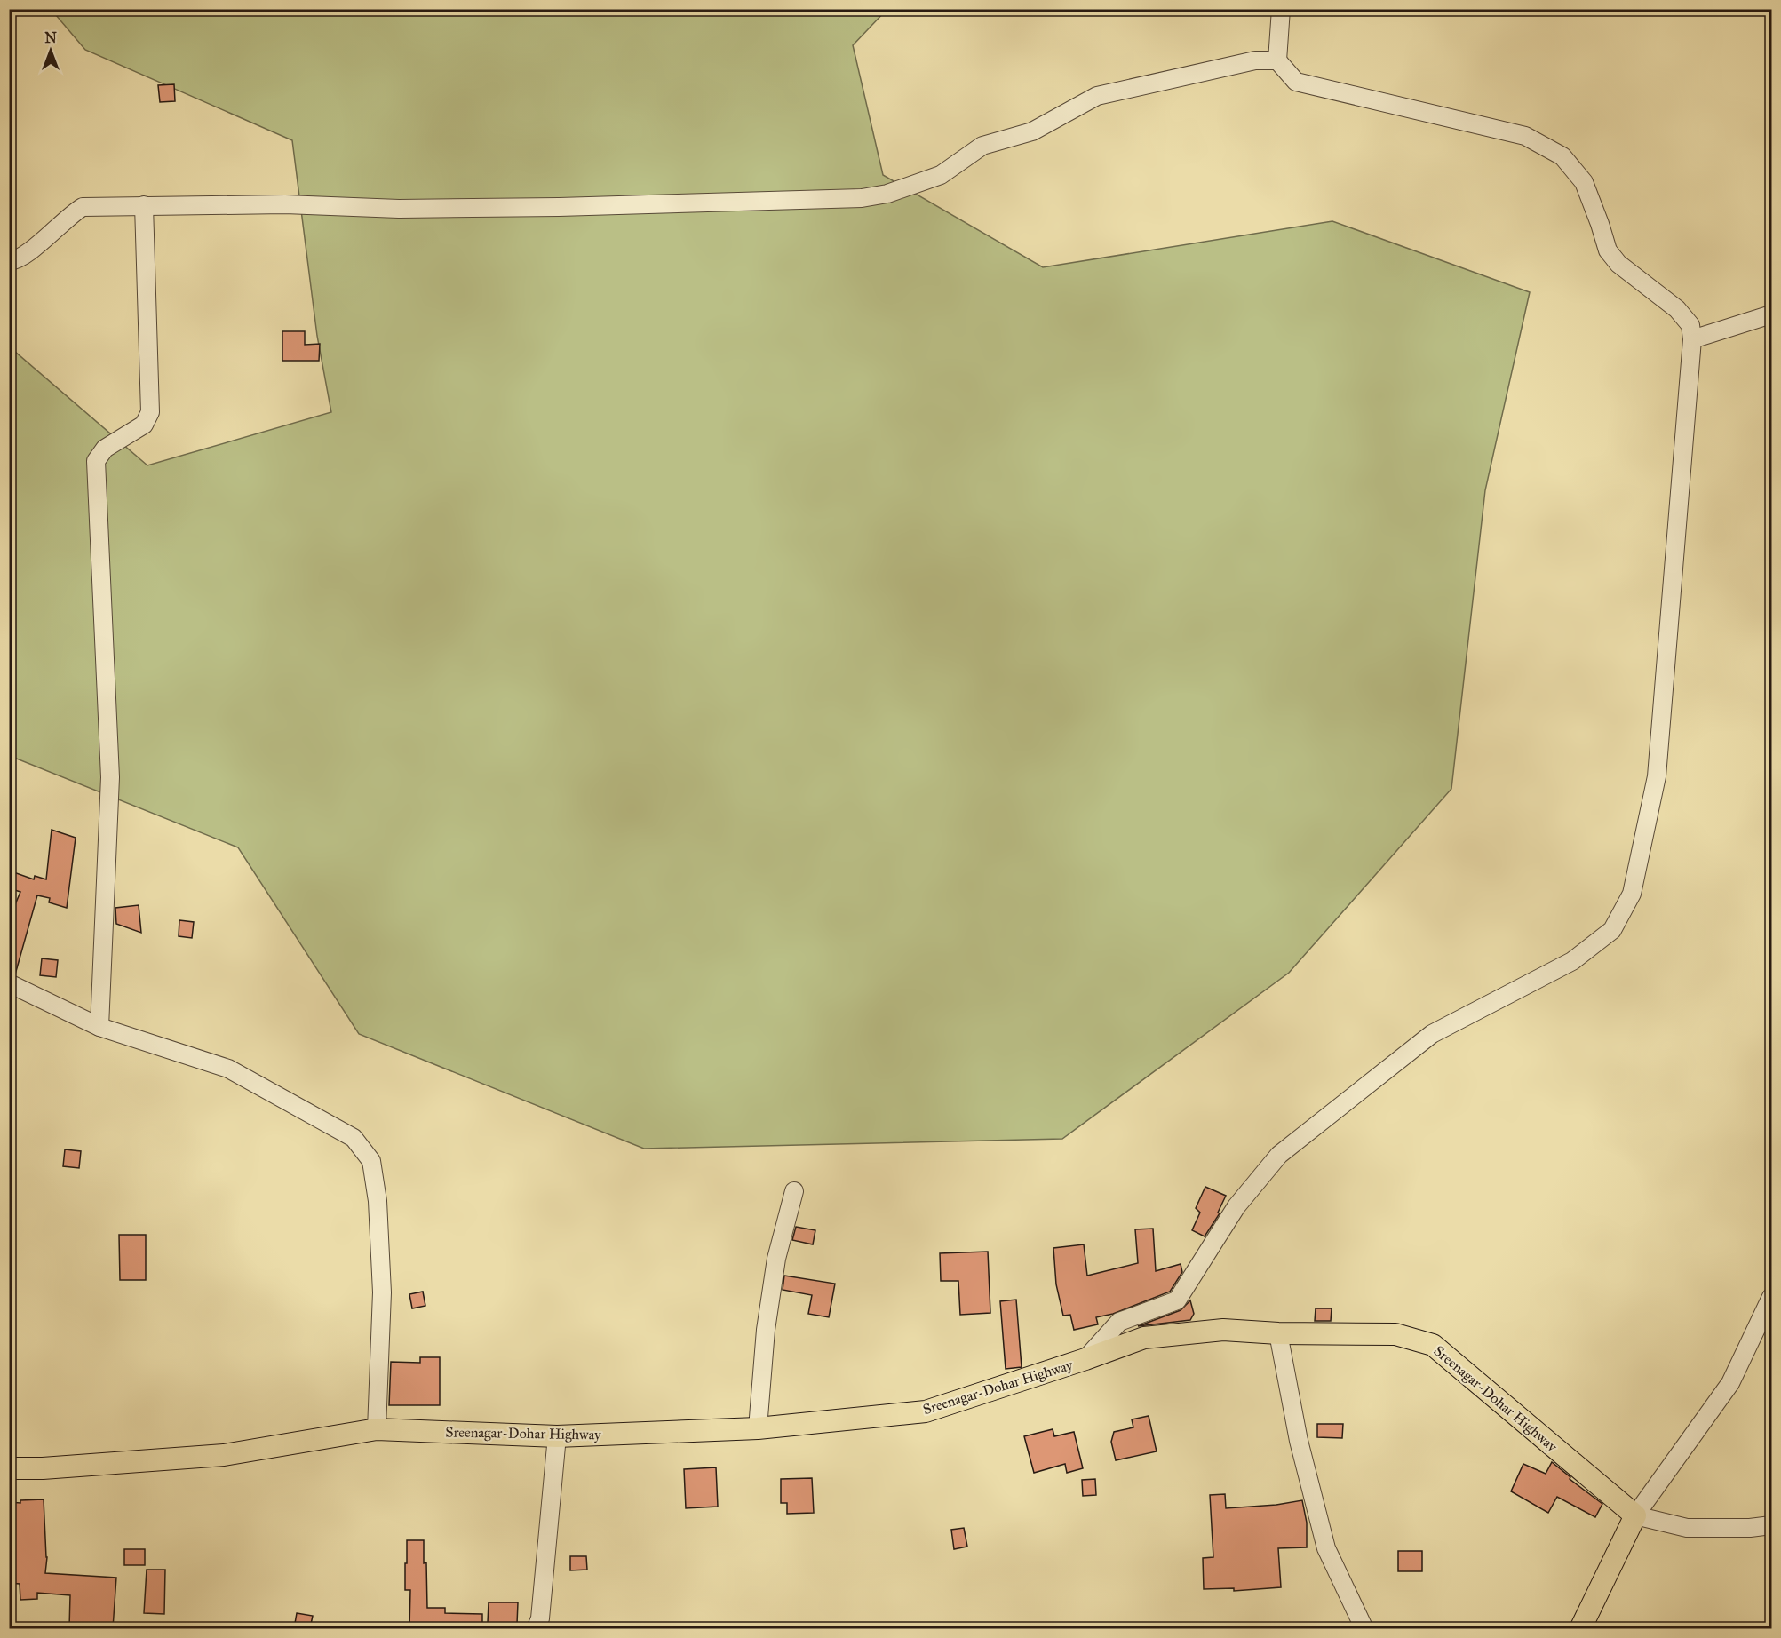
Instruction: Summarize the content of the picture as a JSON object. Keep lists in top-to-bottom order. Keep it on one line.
{"streets":{"main road":["Sreenagar-Dohar Highway"]},"north":"top"}
